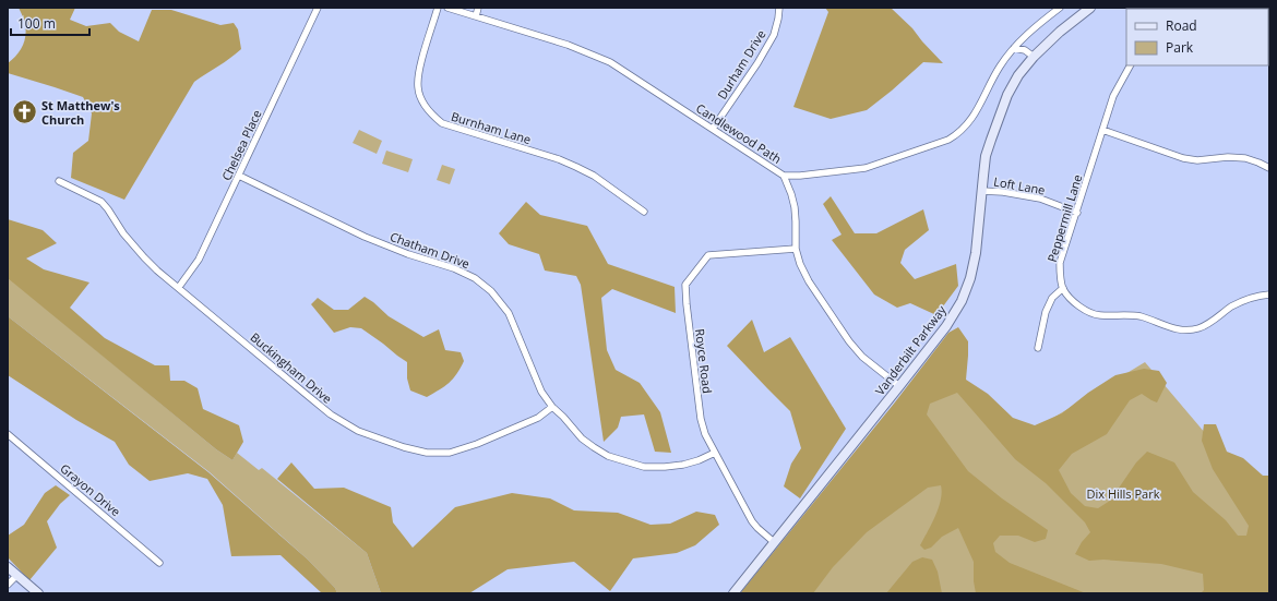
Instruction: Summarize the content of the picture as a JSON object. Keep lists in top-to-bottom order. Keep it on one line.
{"streets":{"main road":["Vanderbilt Parkway"],"street":["Durham Drive","Burnham Lane","Candlewood Path","Chelsea Place","Loft Lane","Peppermill Lane","Chatham Drive","Royce Road","Buckingham Drive","Grayon Drive"]},"crossings":[["Durham Drive","Candlewood Path"],["Chelsea Place","Chatham Drive"],["Chelsea Place","Buckingham Drive"],["Loft Lane","Peppermill Lane"],["Loft Lane","Vanderbilt Parkway"],["Chatham Drive","Royce Road"],["Chatham Drive","Buckingham Drive"],["Vanderbilt Parkway","Royce Road"]],"parks":["Dix Hills Park"],"places":{"church":["St Matthew's Church"]},"legend":["Road","Park"],"scale_bar":"100 m"}
